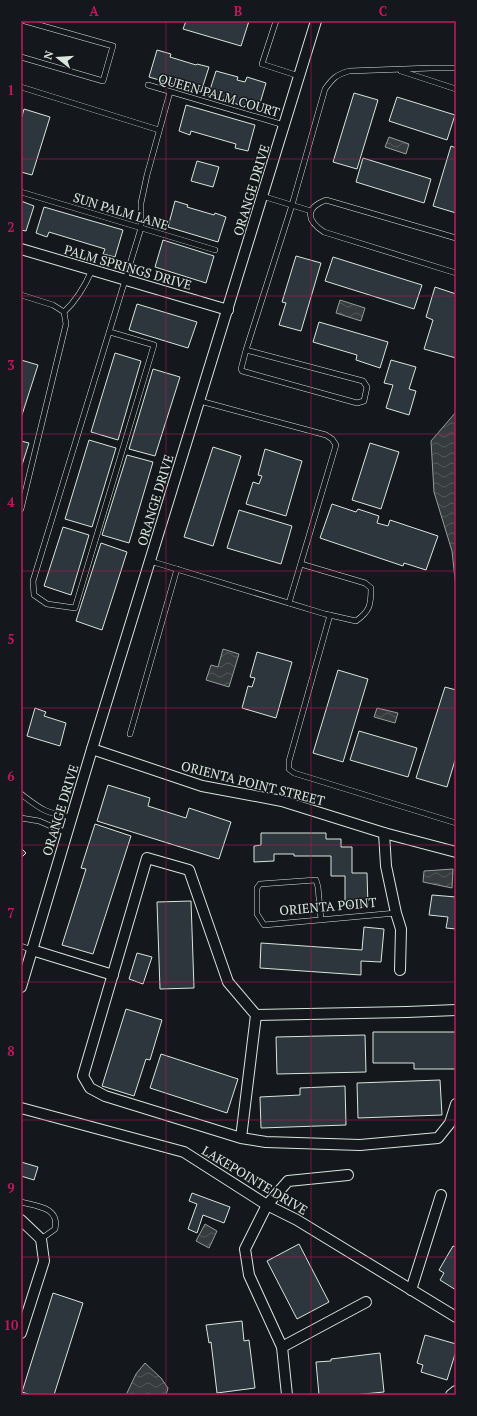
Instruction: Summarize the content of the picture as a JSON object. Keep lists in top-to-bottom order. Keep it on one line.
{"streets":{"street":["ORANGE DRIVE","PALM SPRINGS DRIVE","ORIENTA POINT STREET","ORIENTA POINT","LAKEPOINTE DRIVE"],"lane":["QUEEN PALM COURT","SUN PALM LANE"]},"crossings":[["QUEEN PALM COURT","ORANGE DRIVE"],["ORANGE DRIVE","PALM SPRINGS DRIVE"],["ORANGE DRIVE","ORIENTA POINT STREET"],["ORIENTA POINT STREET","ORIENTA POINT"]],"north":"left","grid":{"columns":["A","B","C"],"rows":["1","2","3","4","5","6","7","8","9","10"]}}
